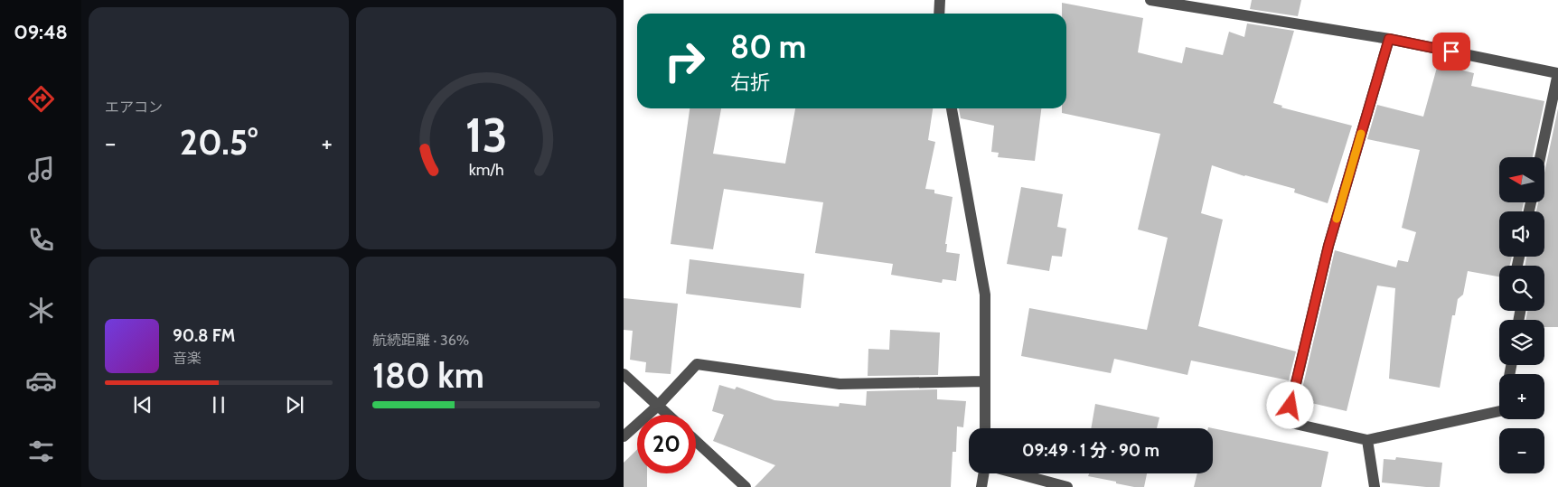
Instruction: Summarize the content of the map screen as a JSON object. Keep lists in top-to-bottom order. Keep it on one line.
{"north":"left","page":{"tabs":"09:48","tile":["エアコン",["航続距離 · 36%","180 km"]],"turn":["80 m","右折"],"heat":["−","20.5°","+"],"map_buttons":["+","−"],"song":["90.8 FM","音楽"],"limit":"20","trip":"09:49 · 1 分 · 90 m","gauge":["13","km/h"]}}
